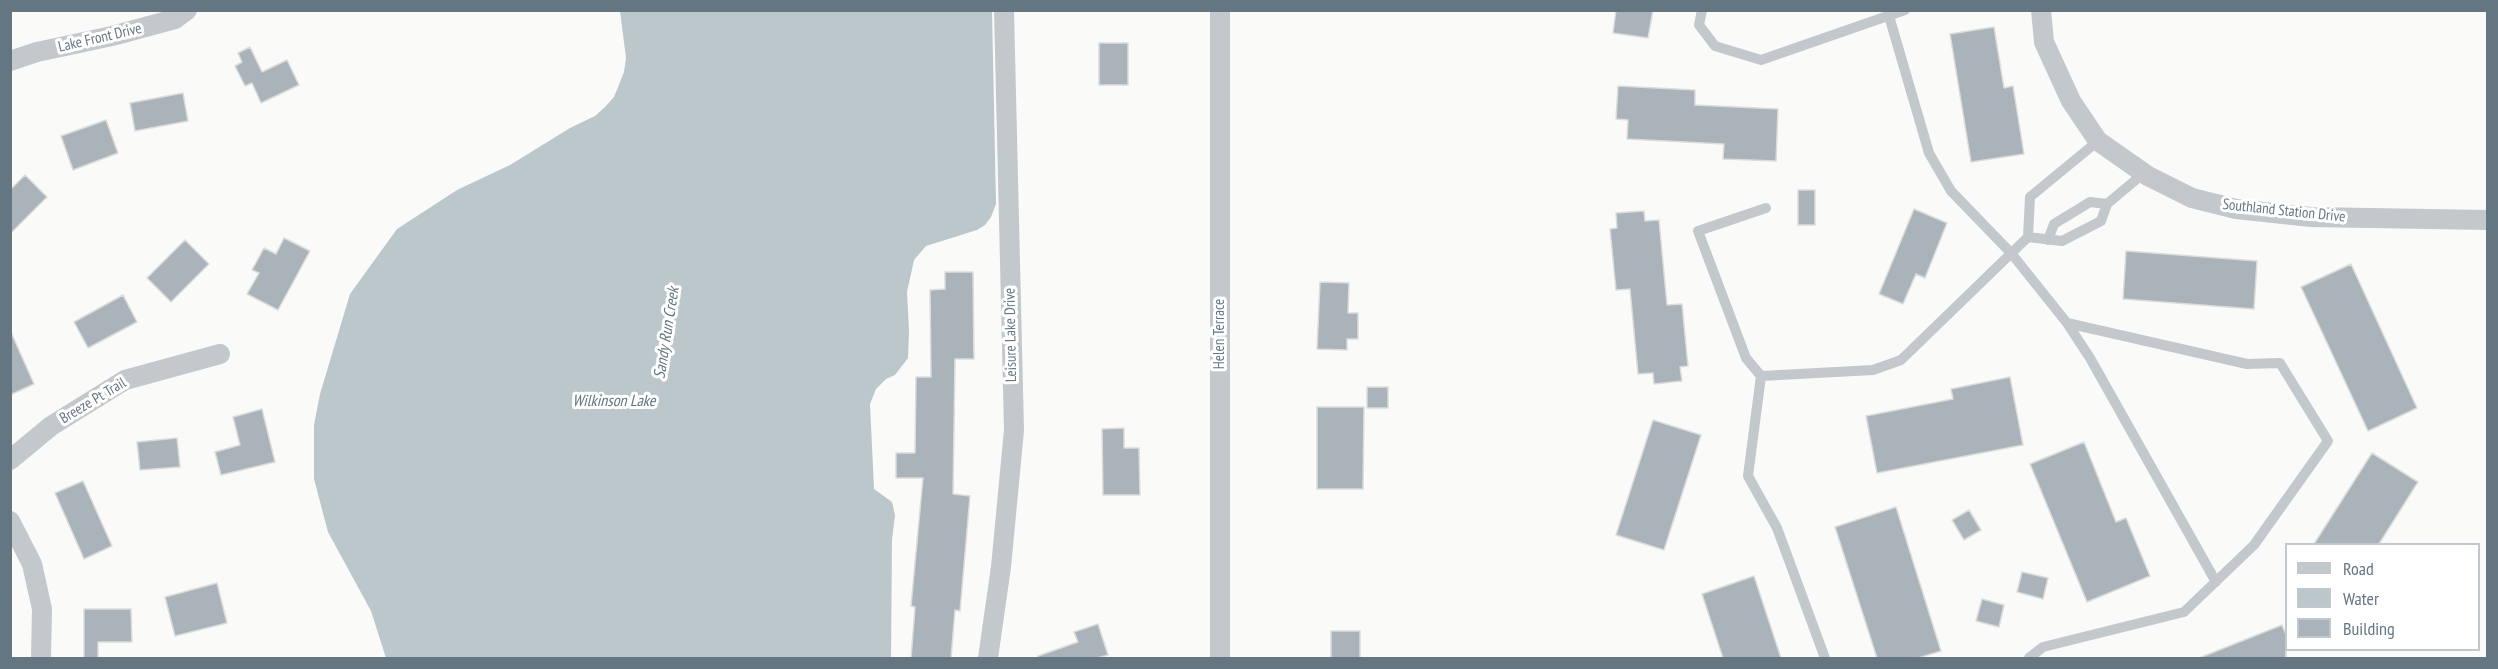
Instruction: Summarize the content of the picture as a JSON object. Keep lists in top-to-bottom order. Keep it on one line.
{"streets":{"street":["Lake Front Drive","Southland Station Drive","Helen Terrace","Leisure Lake Drive","Breeze Pt Trail"]},"water":["Sandy Run Creek","Wilkinson Lake"],"legend":["Road","Water","Building"]}
